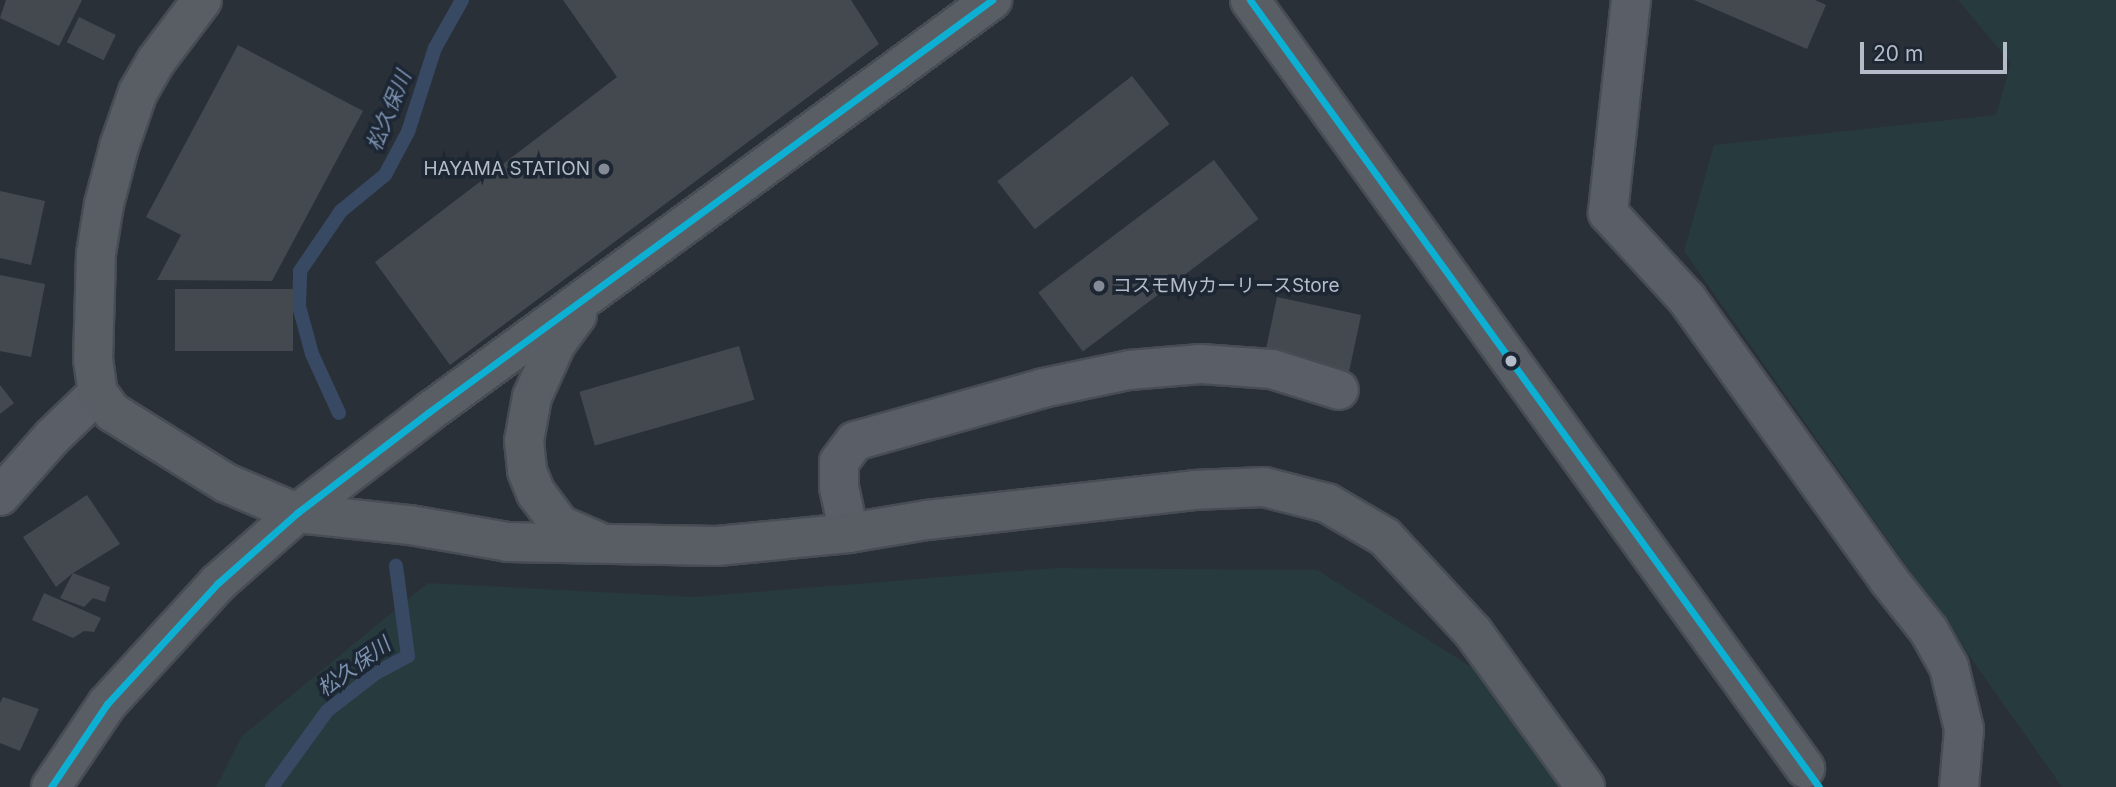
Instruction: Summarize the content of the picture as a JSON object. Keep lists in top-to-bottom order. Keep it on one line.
{"water":["松久保川"],"places":["HAYAMA STATION","コスモMyカーリースStore"],"scale_bar":"20 m"}
